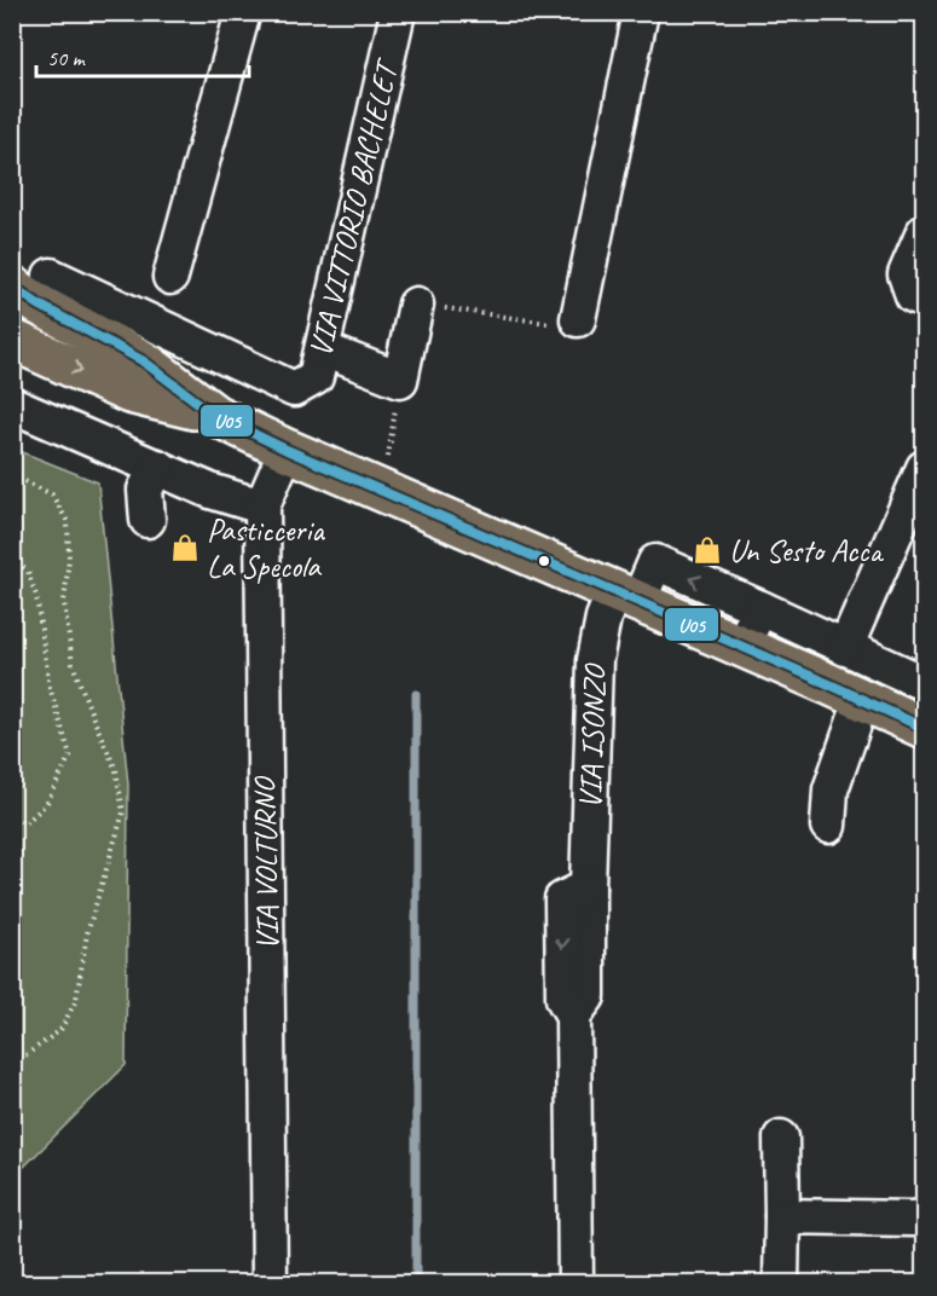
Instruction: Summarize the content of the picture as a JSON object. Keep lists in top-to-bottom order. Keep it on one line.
{"streets":{"street":["VIA VITTORIO BACHELET","VIA ISONZO","VIA VOLTURNO"]},"places":{"shop":["Pasticceria La Specola","Un Sesto Acca"]},"lines":["transit line U05"],"scale_bar":"50 m"}
